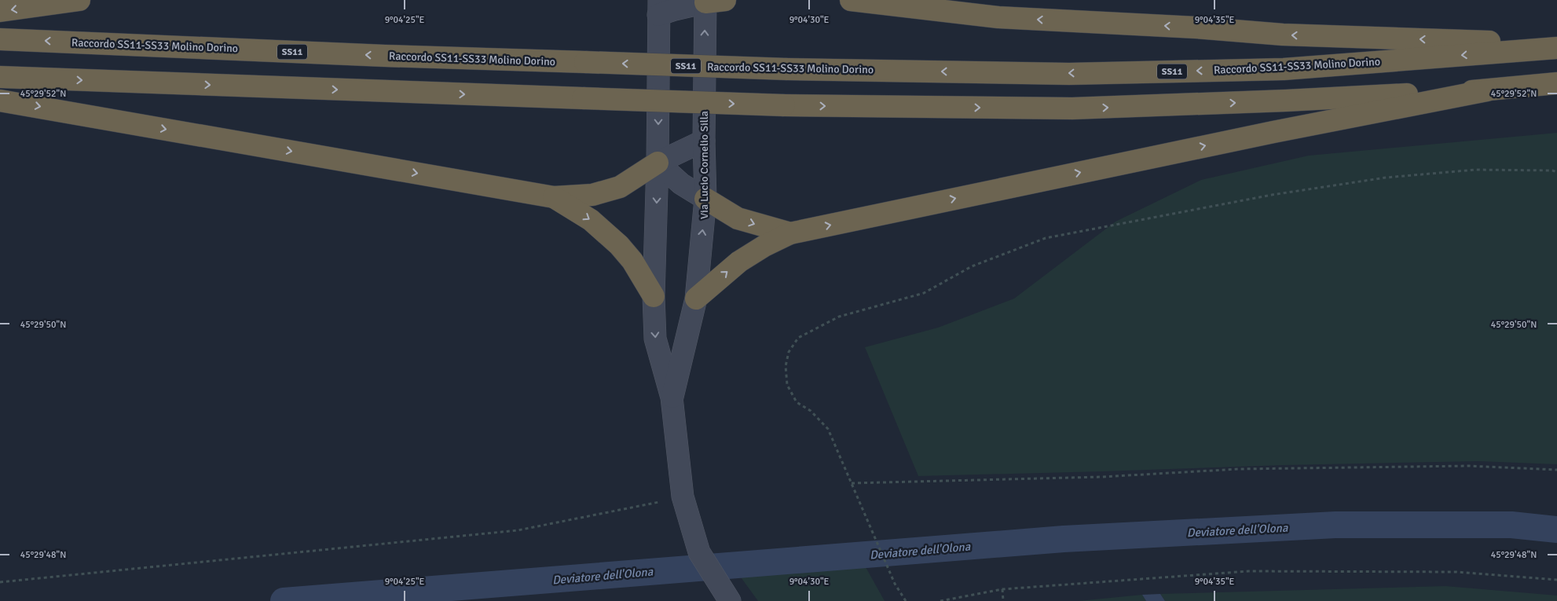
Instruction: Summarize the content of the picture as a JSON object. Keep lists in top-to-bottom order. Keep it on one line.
{"streets":{"highway":["Raccordo SS11-SS33 Molino Dorino","SS11"],"street":["Via Lucio Cornelio Silla"]},"water":["Deviatore dell'Olona"],"coordinates":["9°04'25\"E","9°04'30\"E","9°04'35\"E","45°29'52\"N","45°29'50\"N","45°29'48\"N"]}
